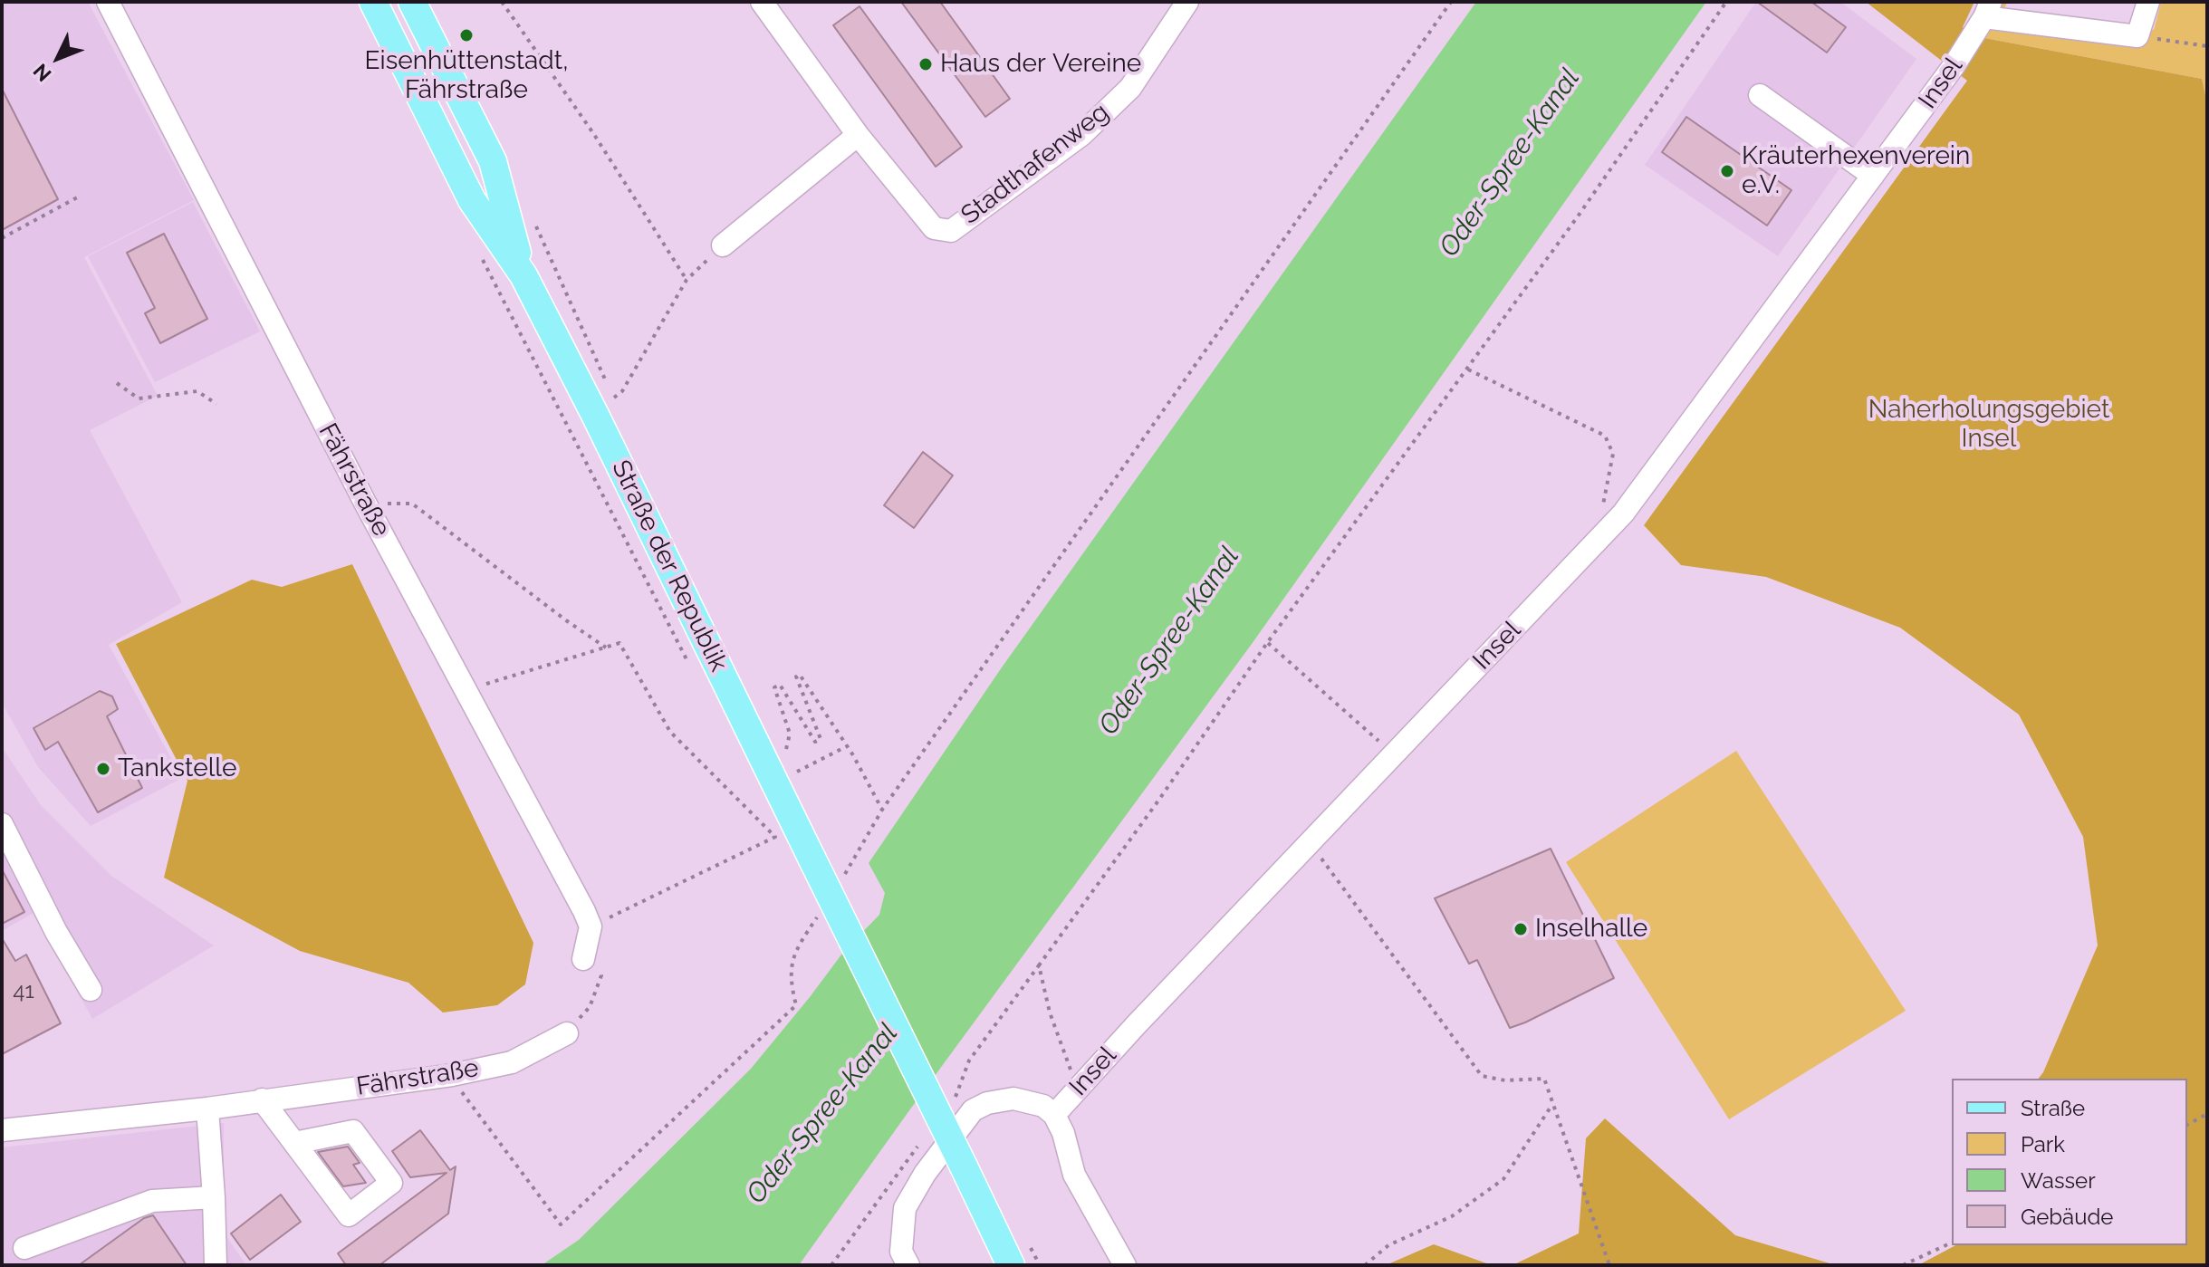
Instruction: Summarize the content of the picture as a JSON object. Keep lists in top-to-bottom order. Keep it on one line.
{"streets":{"main road":["Straße der Republik"],"street":["Insel","Stadthafenweg","Fährstraße"]},"water":["Oder-Spree-Kanal"],"parks":["Naherholungsgebiet Insel"],"places":["Eisenhüttenstadt, Fährstraße","Haus der Vereine","Kräuterhexenverein e.V.","Tankstelle","Inselhalle"],"house_numbers":["41"],"legend":["Straße","Park","Wasser","Gebäude"],"north":"bottom left"}
